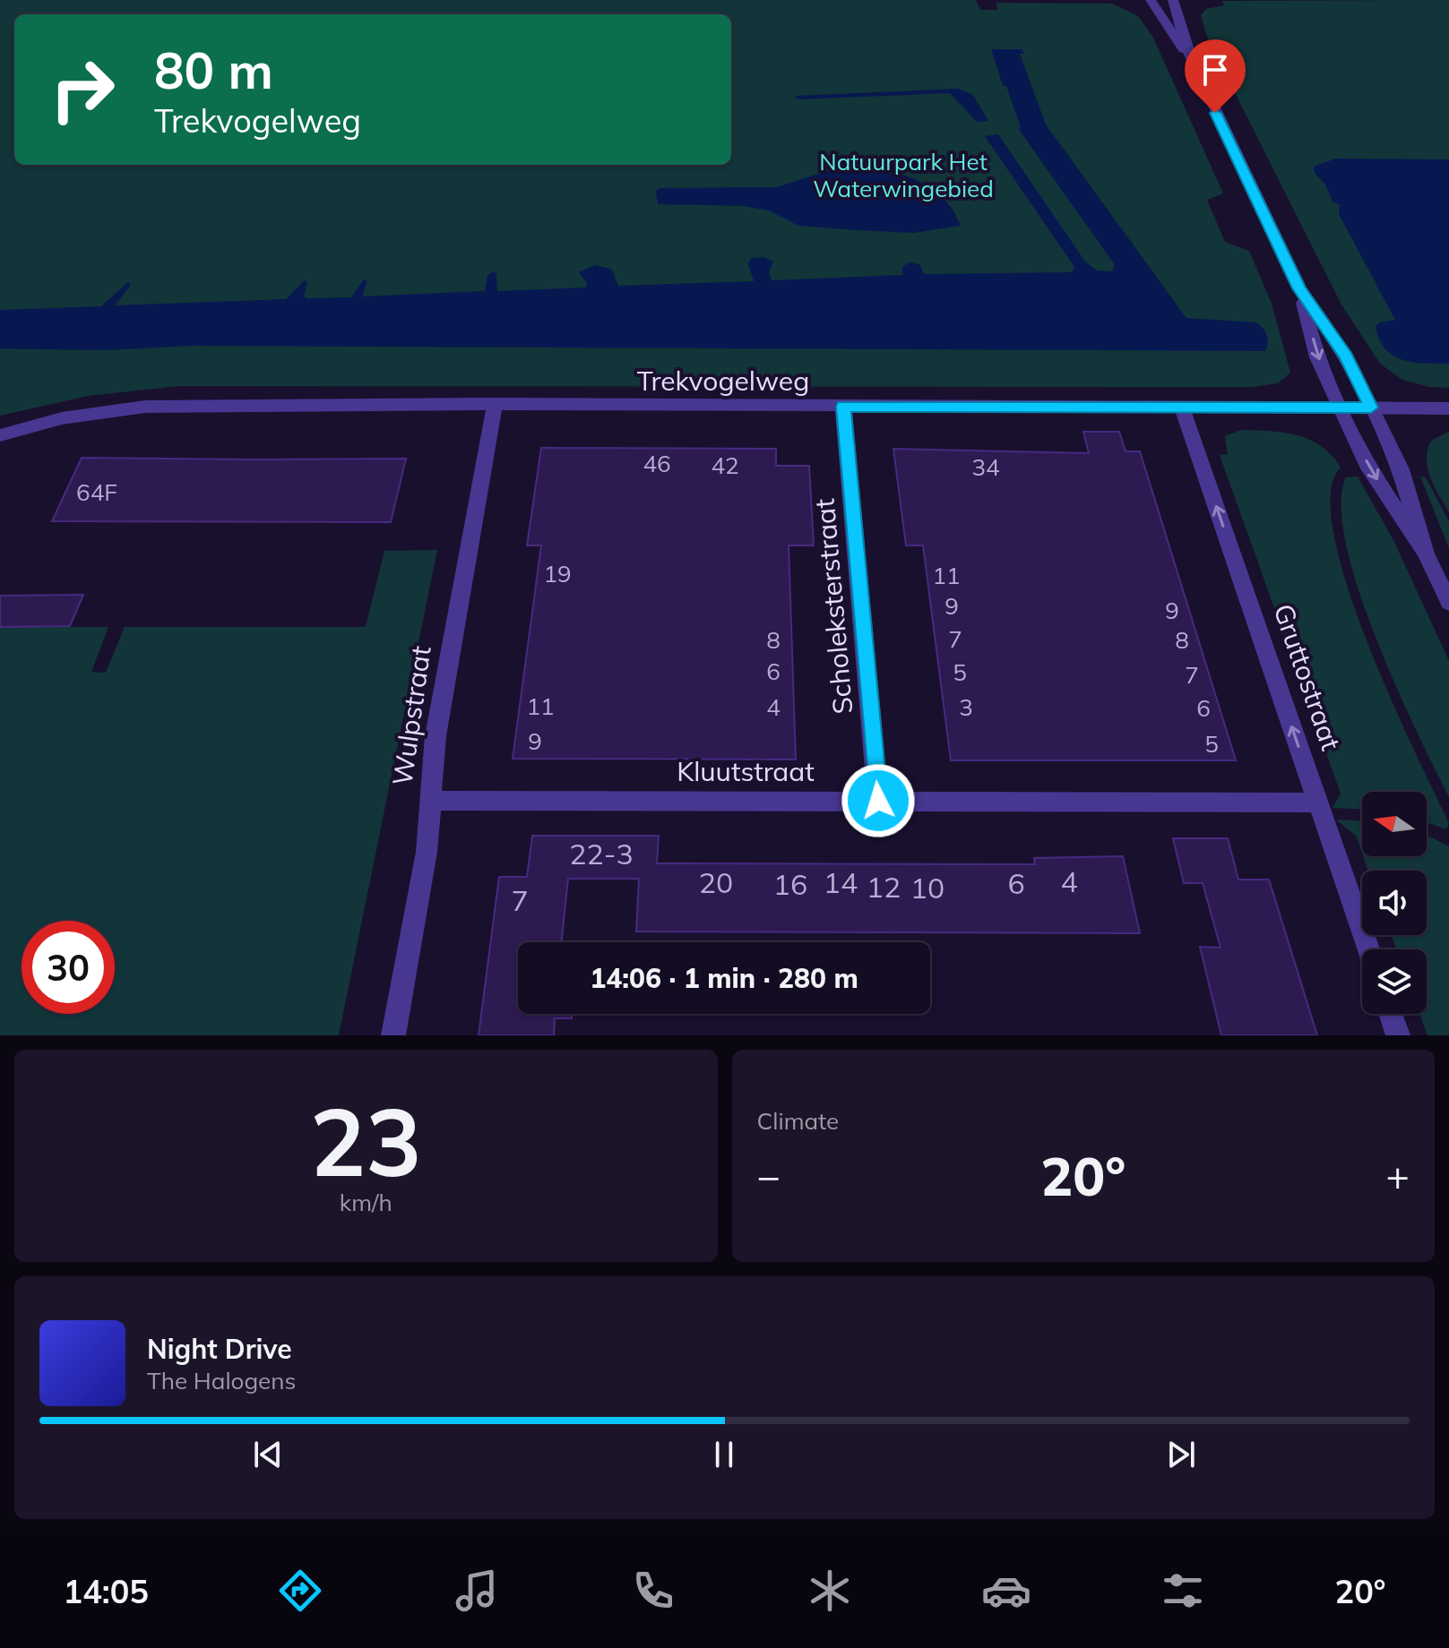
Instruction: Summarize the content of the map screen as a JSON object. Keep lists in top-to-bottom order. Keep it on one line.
{"streets":{"street":["Trekvogelweg","Scholeksterstraat","Gruttostraat","Wulpstraat","Kluutstraat"]},"crossings":[["Trekvogelweg","Scholeksterstraat"],["Trekvogelweg","Gruttostraat"],["Trekvogelweg","Wulpstraat"],["Scholeksterstraat","Kluutstraat"],["Gruttostraat","Kluutstraat"],["Wulpstraat","Kluutstraat"]],"parks":["Natuurpark Het Waterwingebied"],"house_numbers":["46","42","34","64F","19","11","9","9","7","8","8","6","5","7","11","4","3","6","9","5","22-3","4","20","14","6","16","12","10","7"],"north":"left","page":{"turn":["80 m","Trekvogelweg"],"limit":"30","trip":"14:06 · 1 min · 280 m","tile":[["23","km/h"],"Climate"],"heat":["−","20°","+"],"song":["Night Drive","The Halogens"],"tabs":["14:05","20°"]}}
